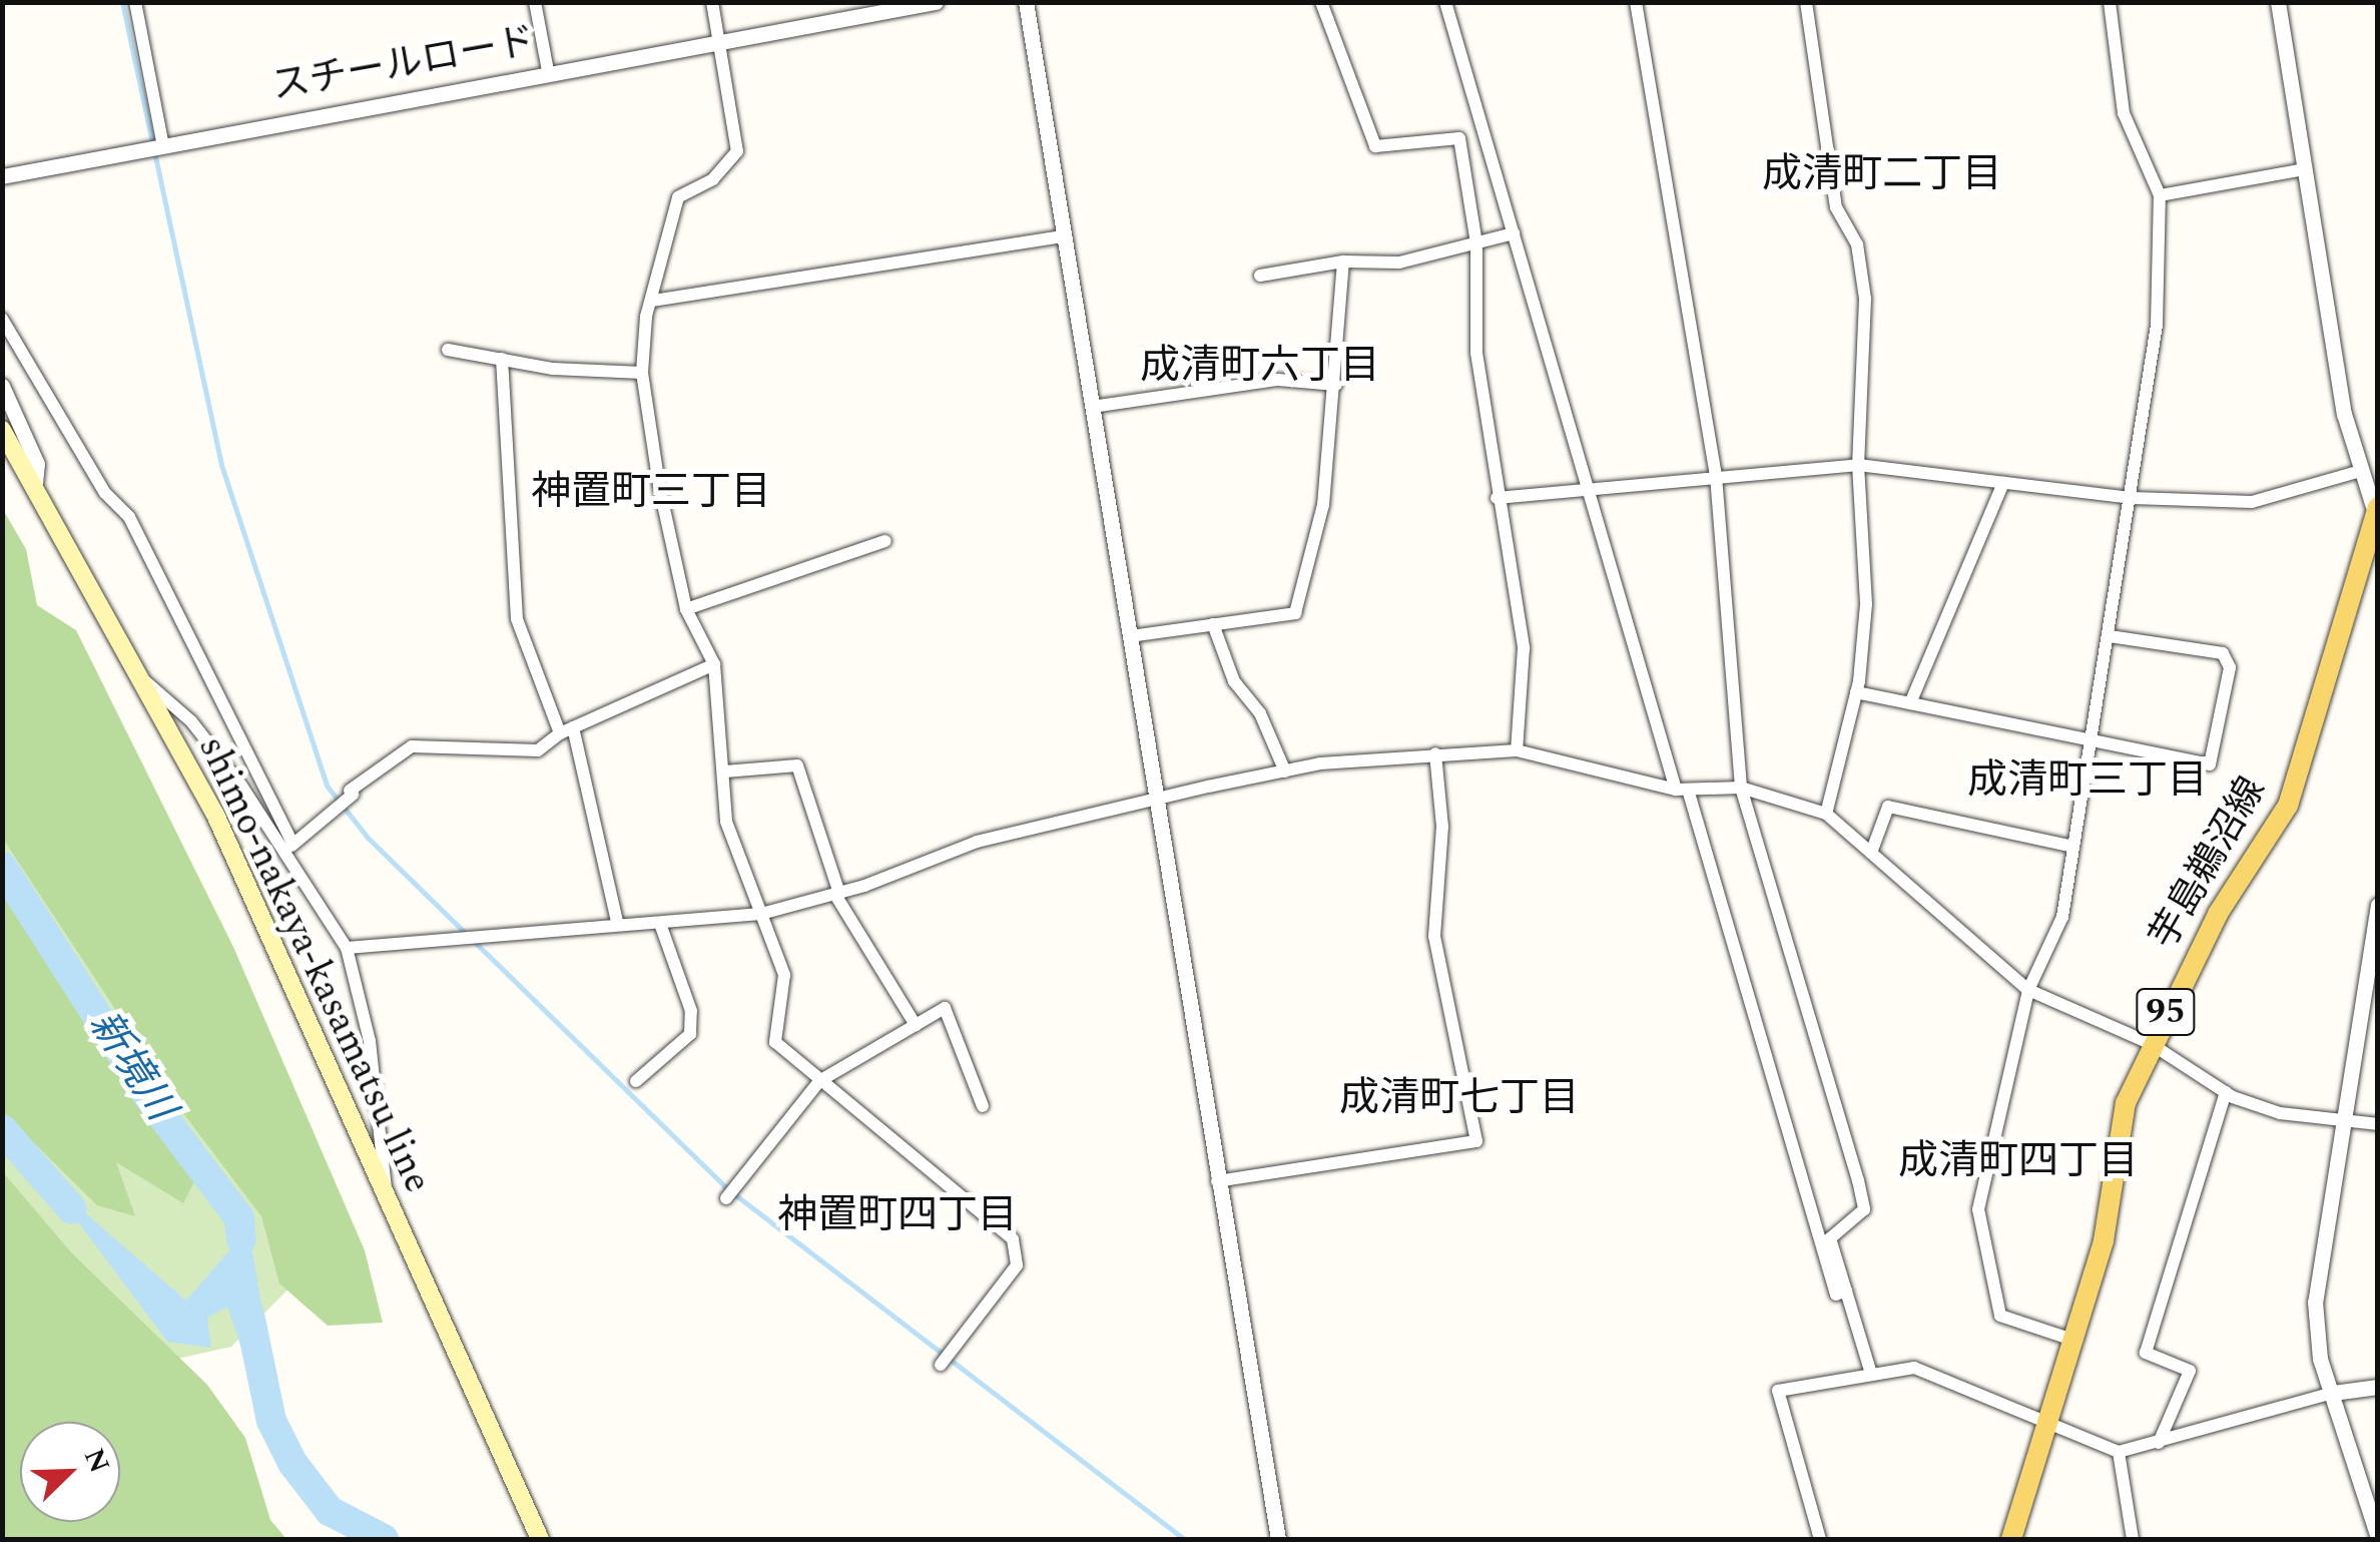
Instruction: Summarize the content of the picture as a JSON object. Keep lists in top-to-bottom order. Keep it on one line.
{"streets":{"main road":["芋島鵜沼線","shimo-nakaya-kasamatsu line","95"],"street":["スチールロード"]},"districts":["成清町二丁目","成清町六丁目","神置町三丁目","成清町三丁目","成清町七丁目","成清町四丁目","神置町四丁目"],"water":["新境川"],"north":"top right"}
